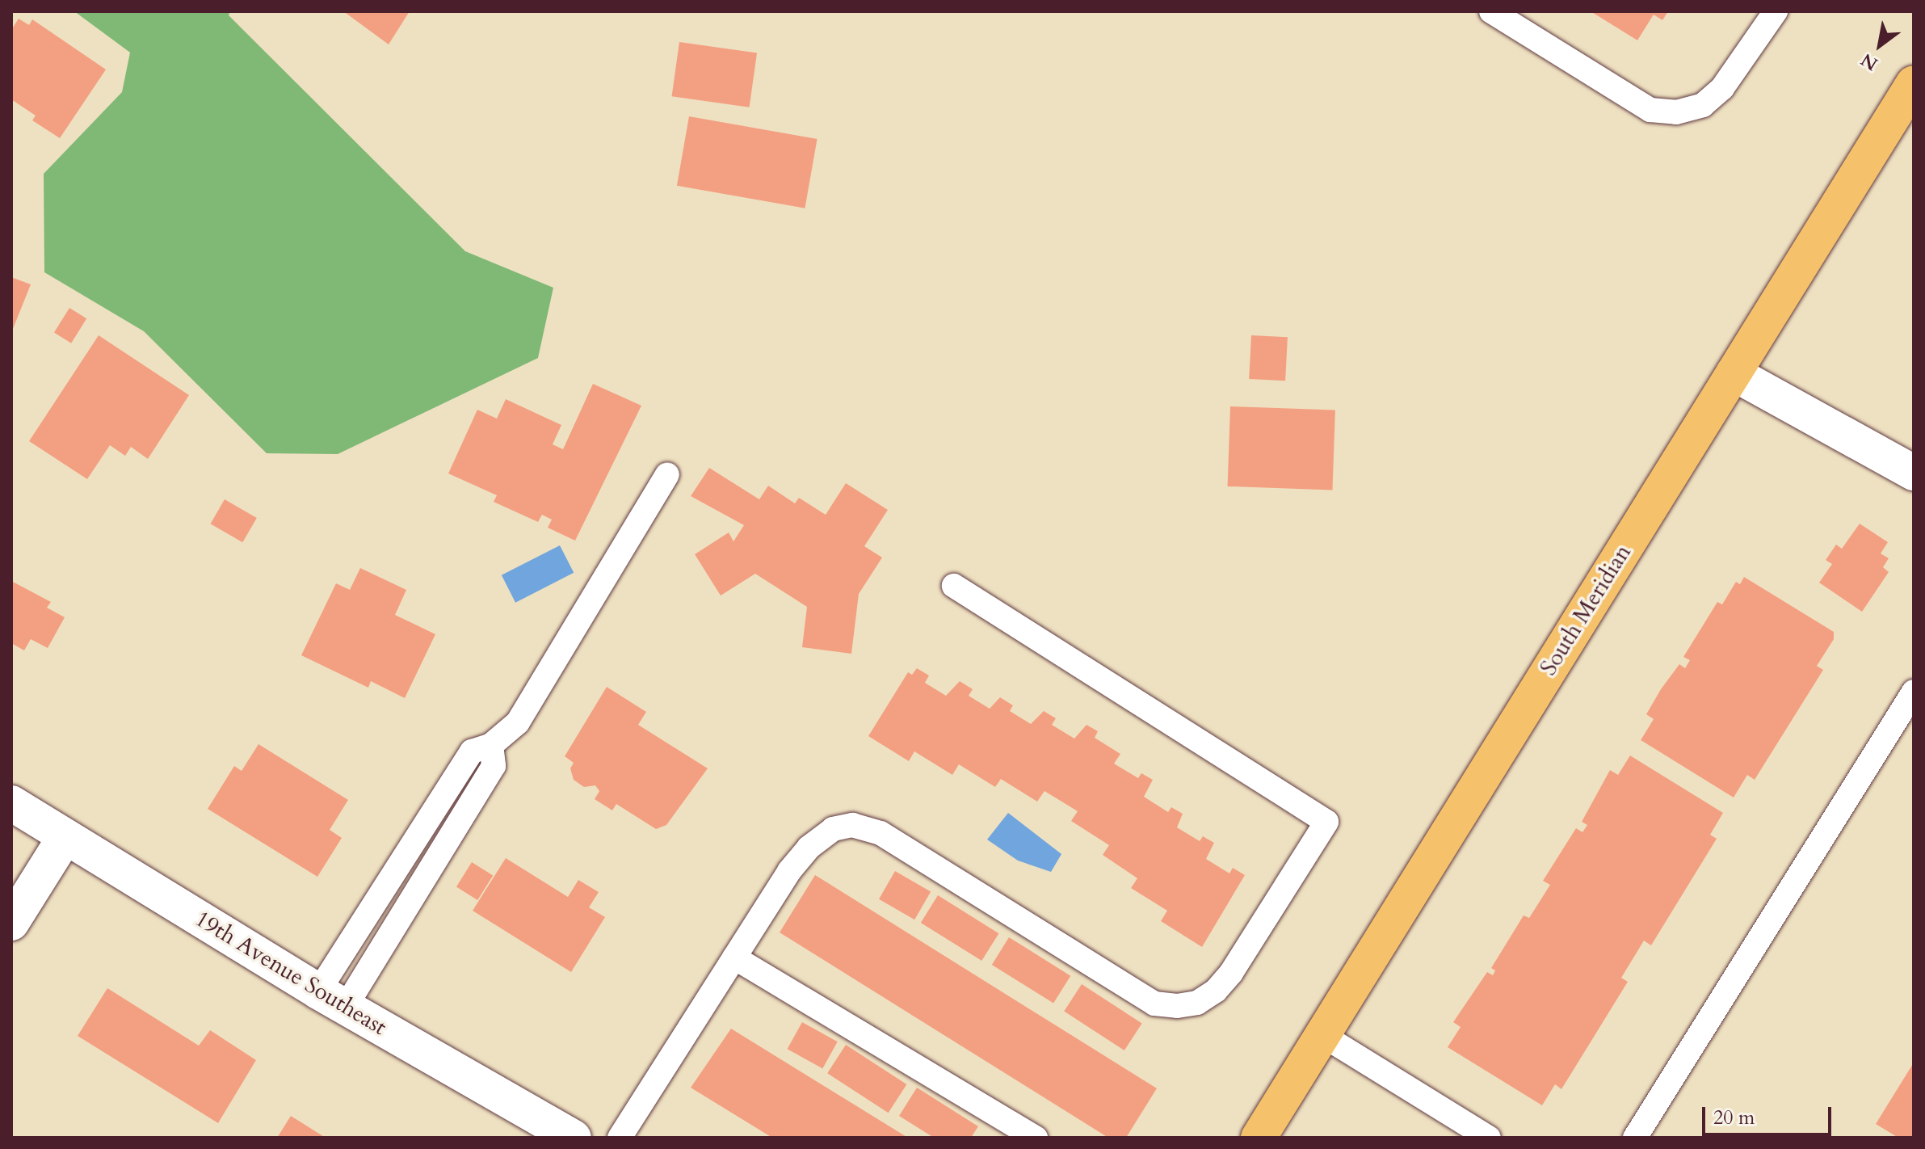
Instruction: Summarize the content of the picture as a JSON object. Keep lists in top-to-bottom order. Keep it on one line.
{"streets":{"main road":["South Meridian"],"street":["19th Avenue Southeast"]},"scale_bar":"20 m","north":"bottom left"}
